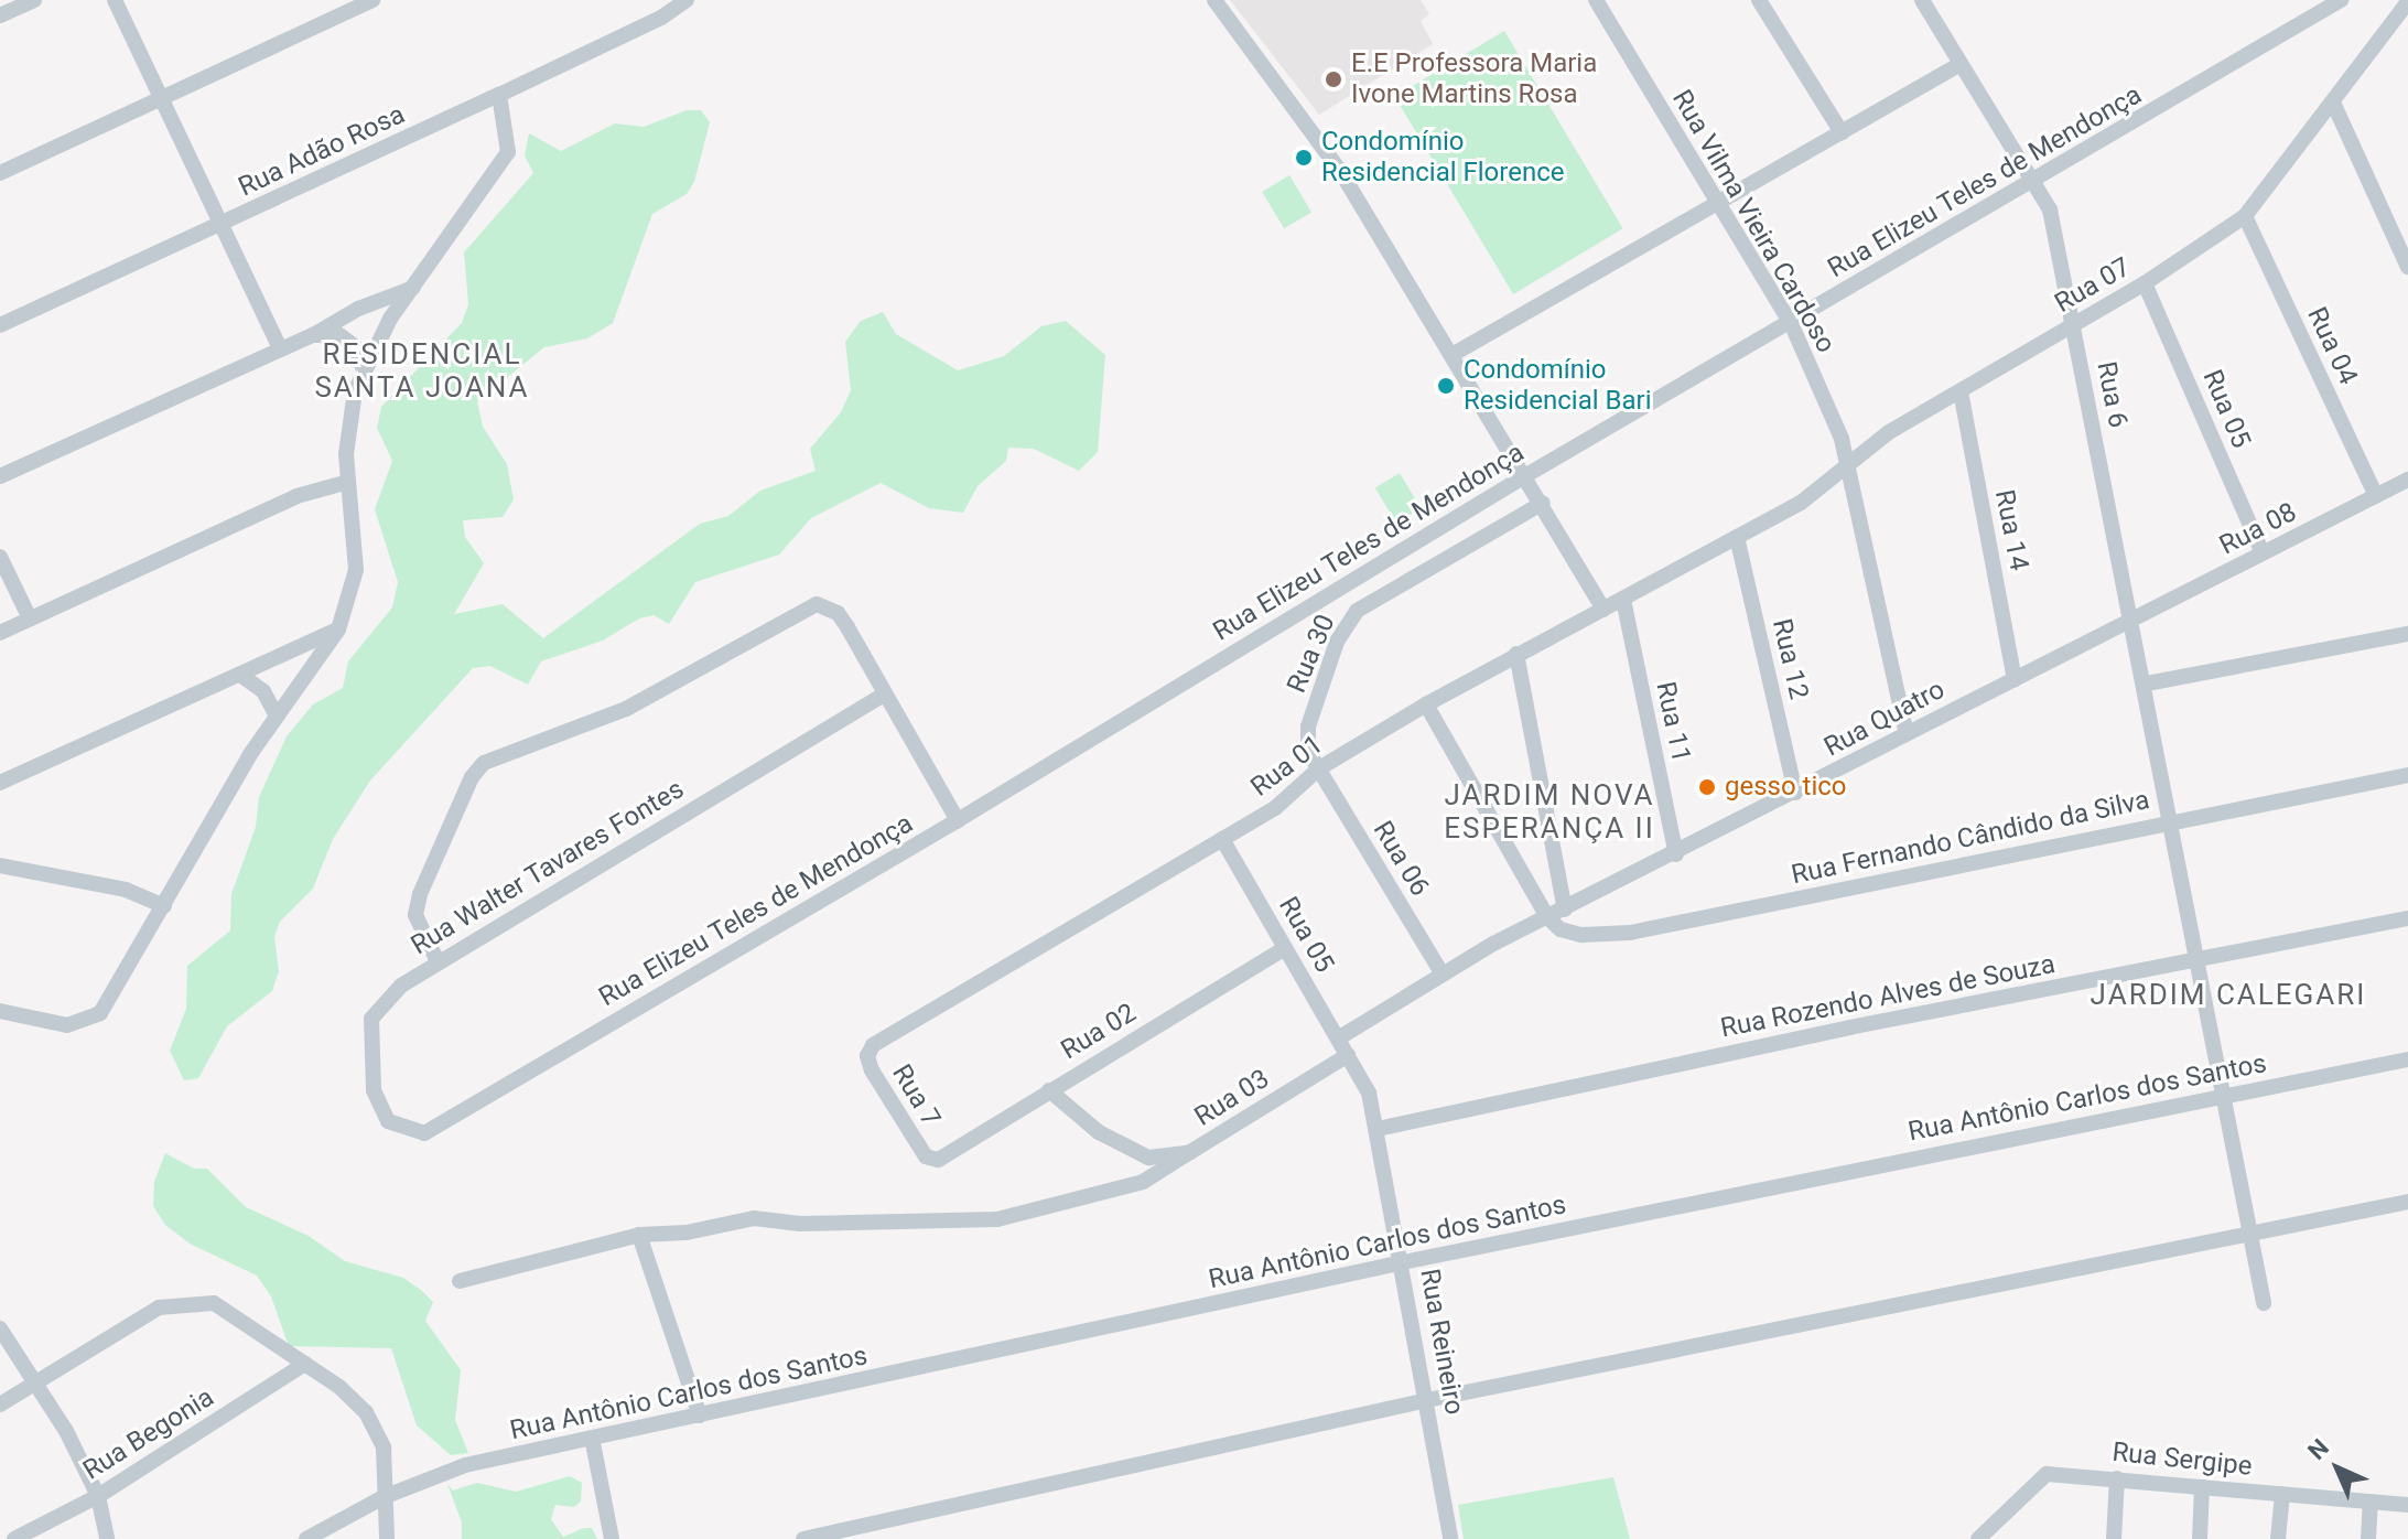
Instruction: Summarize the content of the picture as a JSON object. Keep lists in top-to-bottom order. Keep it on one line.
{"streets":{"street":["Rua Adão Rosa","Rua Elizeu Teles de Mendonça","Rua Vilma Vieira Cardoso","Rua 07","Rua 04","Rua 6","Rua 05","Rua 08","Rua 14","Rua 30","Rua 12","Rua Quatro","Rua 11","Rua 01","Rua Fernando Cândido da Silva","Rua 06","Rua Walter Tavares Fontes","Rua Rozendo Alves de Souza","Rua 02","Rua 7","Rua 03","Rua Antônio Carlos dos Santos","Rua Reineiro","Rua Begonia","Rua Sergipe"]},"crossings":[["Rua Elizeu Teles de Mendonça","Rua Vilma Vieira Cardoso"],["Rua Elizeu Teles de Mendonça","Rua 6"],["Rua Elizeu Teles de Mendonça","Rua Walter Tavares Fontes"],["Rua Vilma Vieira Cardoso","Rua 07"],["Rua Vilma Vieira Cardoso","Rua Quatro"],["Rua 07","Rua 04"],["Rua 07","Rua 6"],["Rua 07","Rua 05"],["Rua 07","Rua 14"],["Rua 07","Rua 12"],["Rua 07","Rua 01"],["Rua 04","Rua 08"],["Rua 6","Rua 08"],["Rua 6","Rua Quatro"],["Rua 6","Rua Fernando Cândido da Silva"],["Rua 6","Rua Rozendo Alves de Souza"],["Rua 6","Rua Antônio Carlos dos Santos"],["Rua 05","Rua 08"],["Rua 05","Rua Quatro"],["Rua 05","Rua 01"],["Rua 05","Rua 02"],["Rua 05","Rua 03"],["Rua 05","Rua Reineiro"],["Rua 08","Rua Quatro"],["Rua 14","Rua Quatro"],["Rua 30","Rua 01"],["Rua 30","Rua 06"],["Rua 12","Rua Quatro"],["Rua 12","Rua 01"],["Rua Quatro","Rua 11"],["Rua Quatro","Rua Fernando Cândido da Silva"],["Rua Quatro","Rua 06"],["Rua 11","Rua 01"],["Rua 01","Rua 06"],["Rua 01","Rua 7"],["Rua Rozendo Alves de Souza","Rua Reineiro"],["Rua 02","Rua 7"],["Rua 02","Rua 03"],["Rua 03","Rua Reineiro"],["Rua Antônio Carlos dos Santos","Rua Reineiro"]],"districts":["RESIDENCIAL SANTA JOANA","JARDIM NOVA ESPERANÇA II","JARDIM CALEGARI"],"places":["E.E Professora Maria Ivone Martins Rosa","Condomínio Residencial Florence","Condomínio Residencial Bari","gesso tico"],"north":"top left"}
